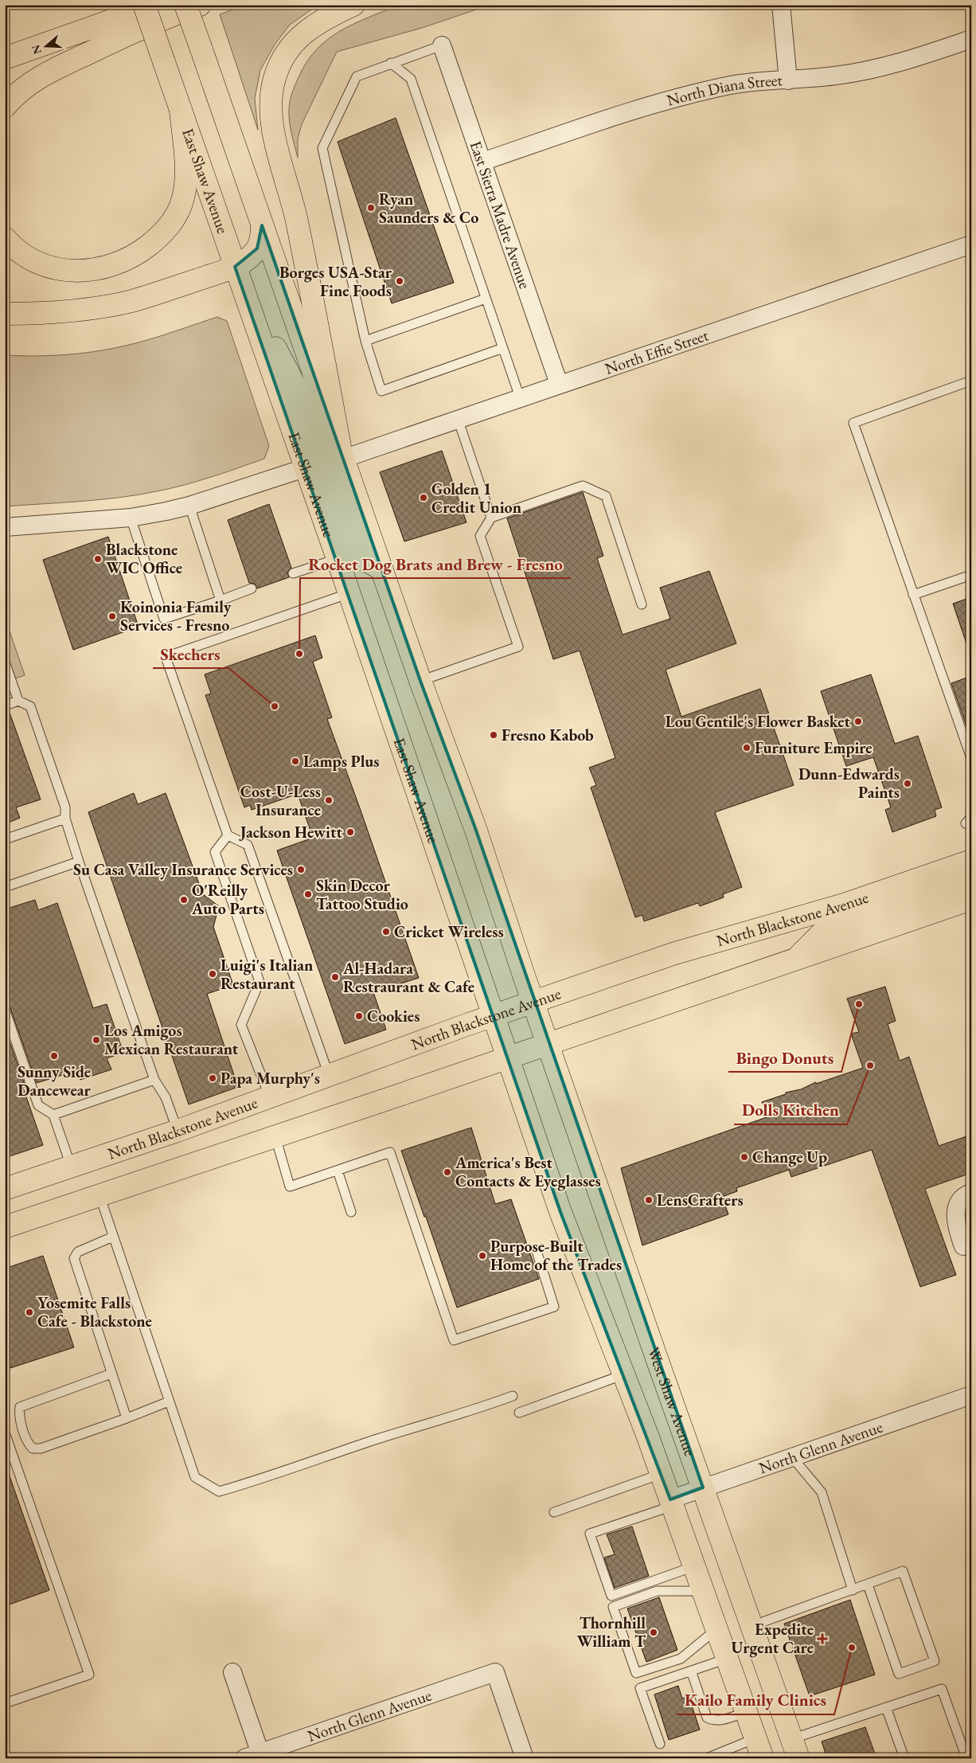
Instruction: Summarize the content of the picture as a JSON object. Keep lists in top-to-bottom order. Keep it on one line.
{"streets":{"main road":["East Shaw Avenue","North Blackstone Avenue","West Shaw Avenue"],"street":["North Diana Street","East Sierra Madre Avenue","North Effie Street","North Glenn Avenue"]},"crossings":[["North Diana Street","East Sierra Madre Avenue"],["East Shaw Avenue","North Blackstone Avenue"],["East Sierra Madre Avenue","North Effie Street"],["West Shaw Avenue","North Glenn Avenue"]],"places":{"other":["Ryan Saunders & Co","Borges USA-Star Fine Foods","Golden 1 Credit Union","Blackstone WIC Office","Koinonia Family Services - Fresno","Rocket Dog Brats and Brew - Fresno","Skechers","Lou Gentile's Flower Basket","Fresno Kabob","Furniture Empire","Lamps Plus","Dunn-Edwards Paints","Cost-U-Less Insurance","Jackson Hewitt","Su Casa Valley Insurance Services","Skin Decor Tattoo Studio","O'Reilly Auto Parts","Cricket Wireless","Luigi's Italian Restaurant","Al-Hadara Restraurant & Cafe","Bingo Donuts","Cookies","Los Amigos Mexican Restaurant","Sunny Side Dancewear","Dolls Kitchen","Papa Murphy's","Change Up","America's Best Contacts & Eyeglasses","LensCrafters","Purpose-Built Home of the Trades","Yosemite Falls Cafe - Blackstone","Thornhill William T","Kailo Family Clinics"],"health":["Expedite Urgent Care"]},"north":"left"}
